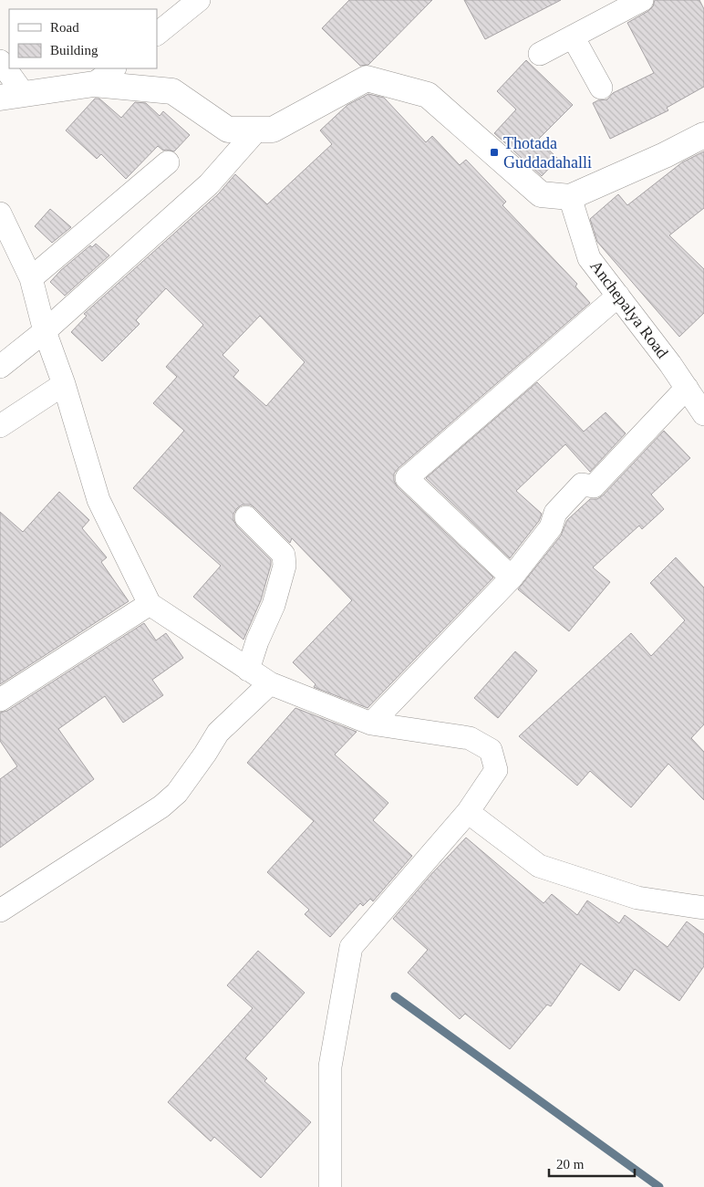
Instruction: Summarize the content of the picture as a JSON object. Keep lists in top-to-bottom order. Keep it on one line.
{"streets":{"street":["Anchepalya Road"]},"places":{"transit":["Thotada Guddadahalli"]},"legend":["Road","Building"],"scale_bar":"20 m"}
